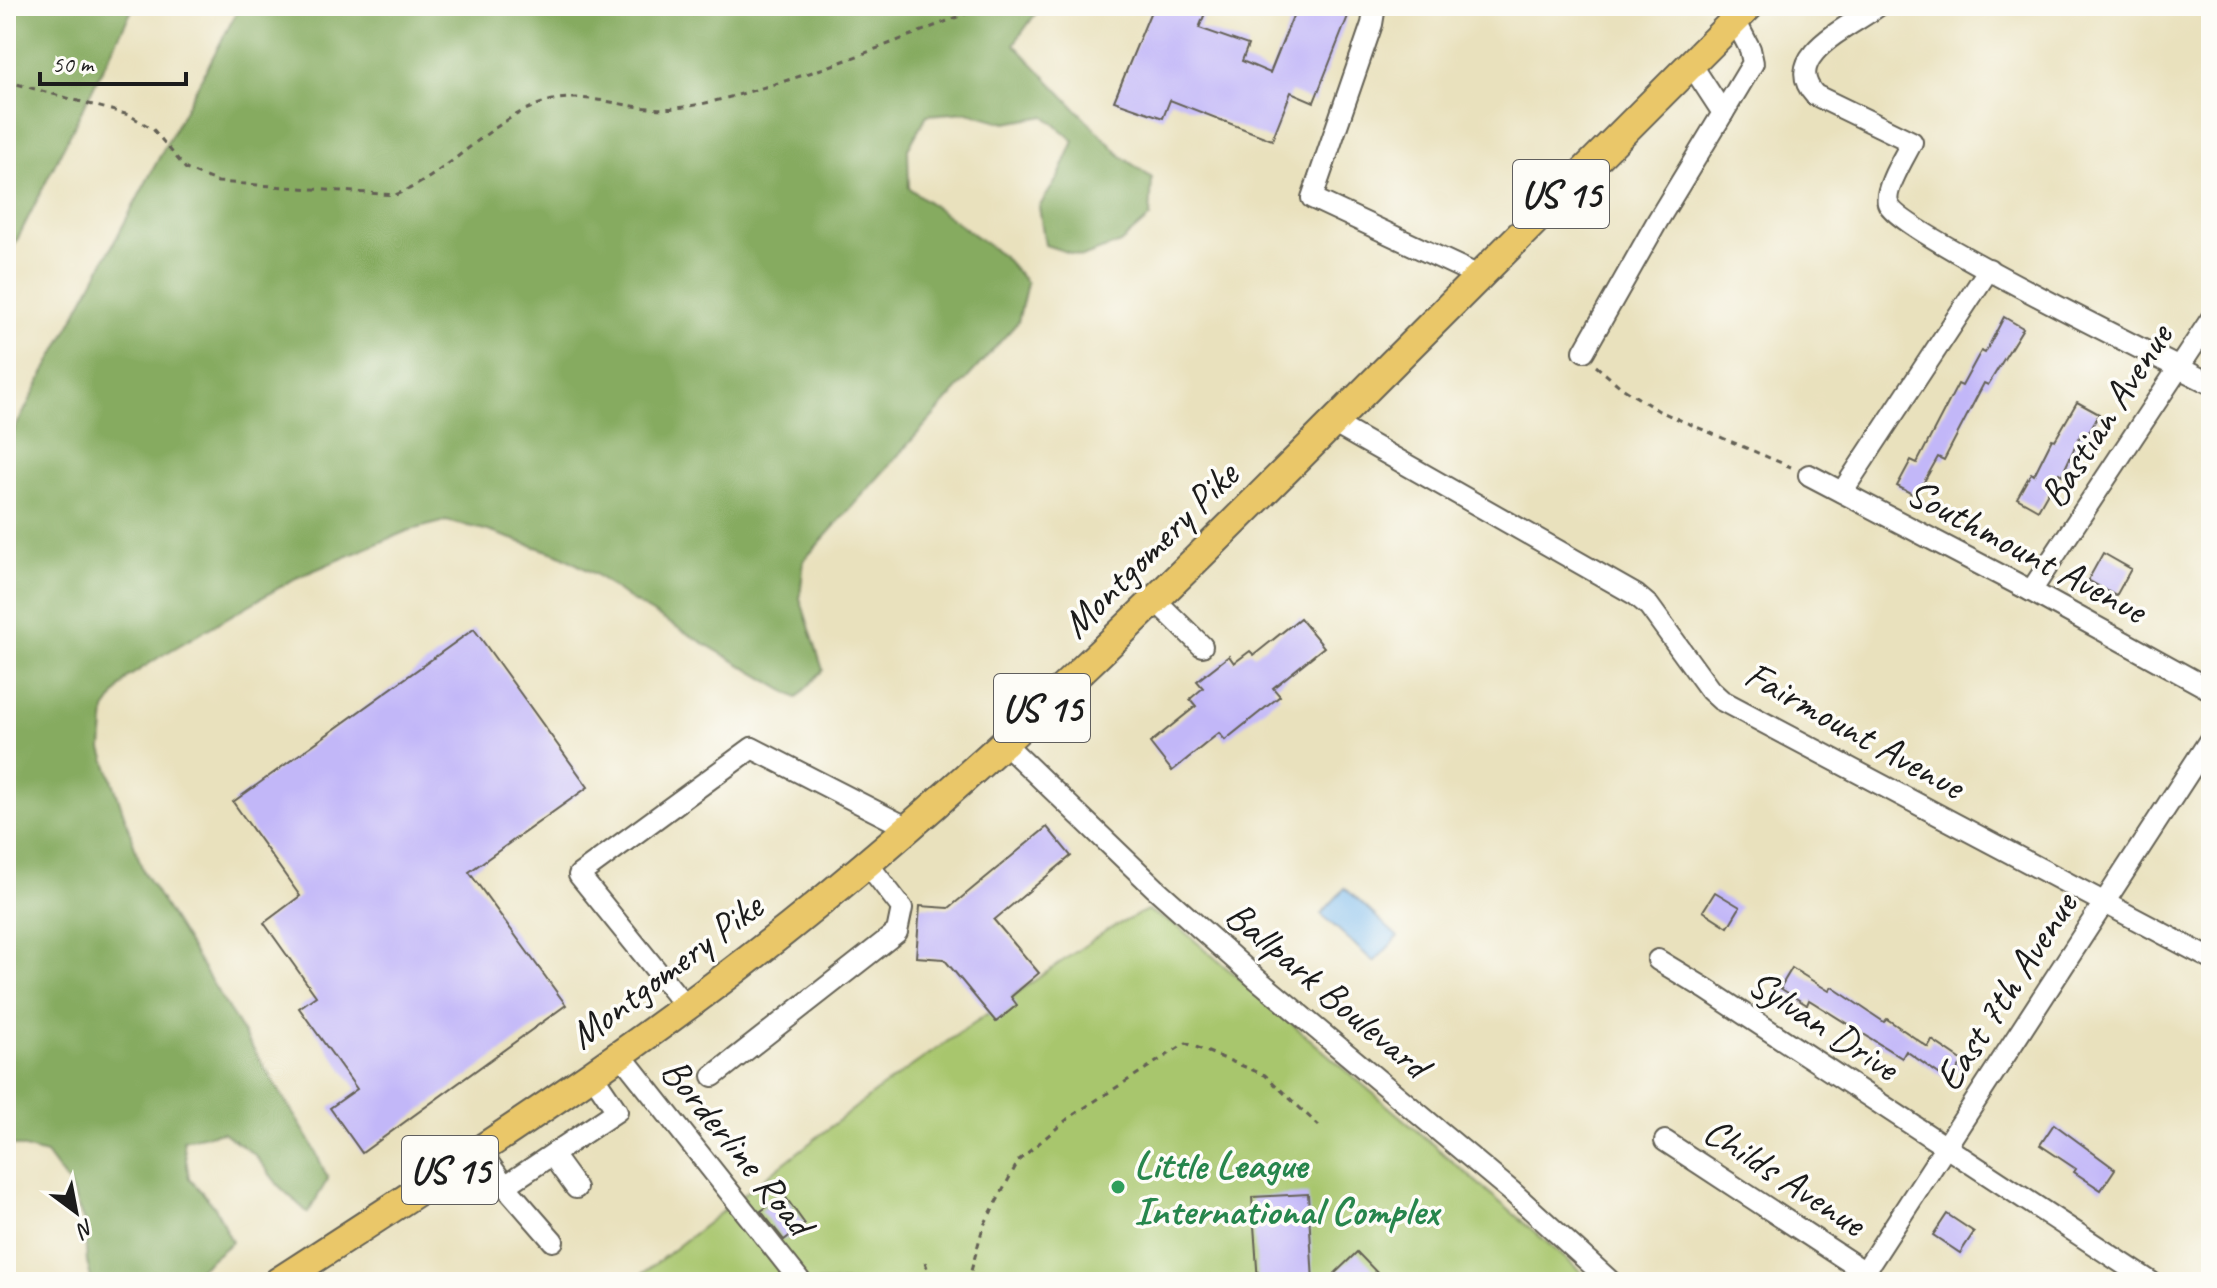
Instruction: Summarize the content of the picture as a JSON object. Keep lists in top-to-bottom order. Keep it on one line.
{"streets":{"highway":["US 15","Montgomery Pike"],"street":["Bastian Avenue","Southmount Avenue","Fairmount Avenue","Ballpark Boulevard","East 7th Avenue","Sylvan Drive","Borderline Road","Childs Avenue"]},"crossings":[["Bastian Avenue","Southmount Avenue"],["Montgomery Pike","Fairmount Avenue"],["Montgomery Pike","Ballpark Boulevard"],["Montgomery Pike","Borderline Road"],["Fairmount Avenue","East 7th Avenue"],["East 7th Avenue","Sylvan Drive"],["East 7th Avenue","Childs Avenue"]],"places":["Little League International Complex"],"scale_bar":"50 m","north":"bottom right"}
